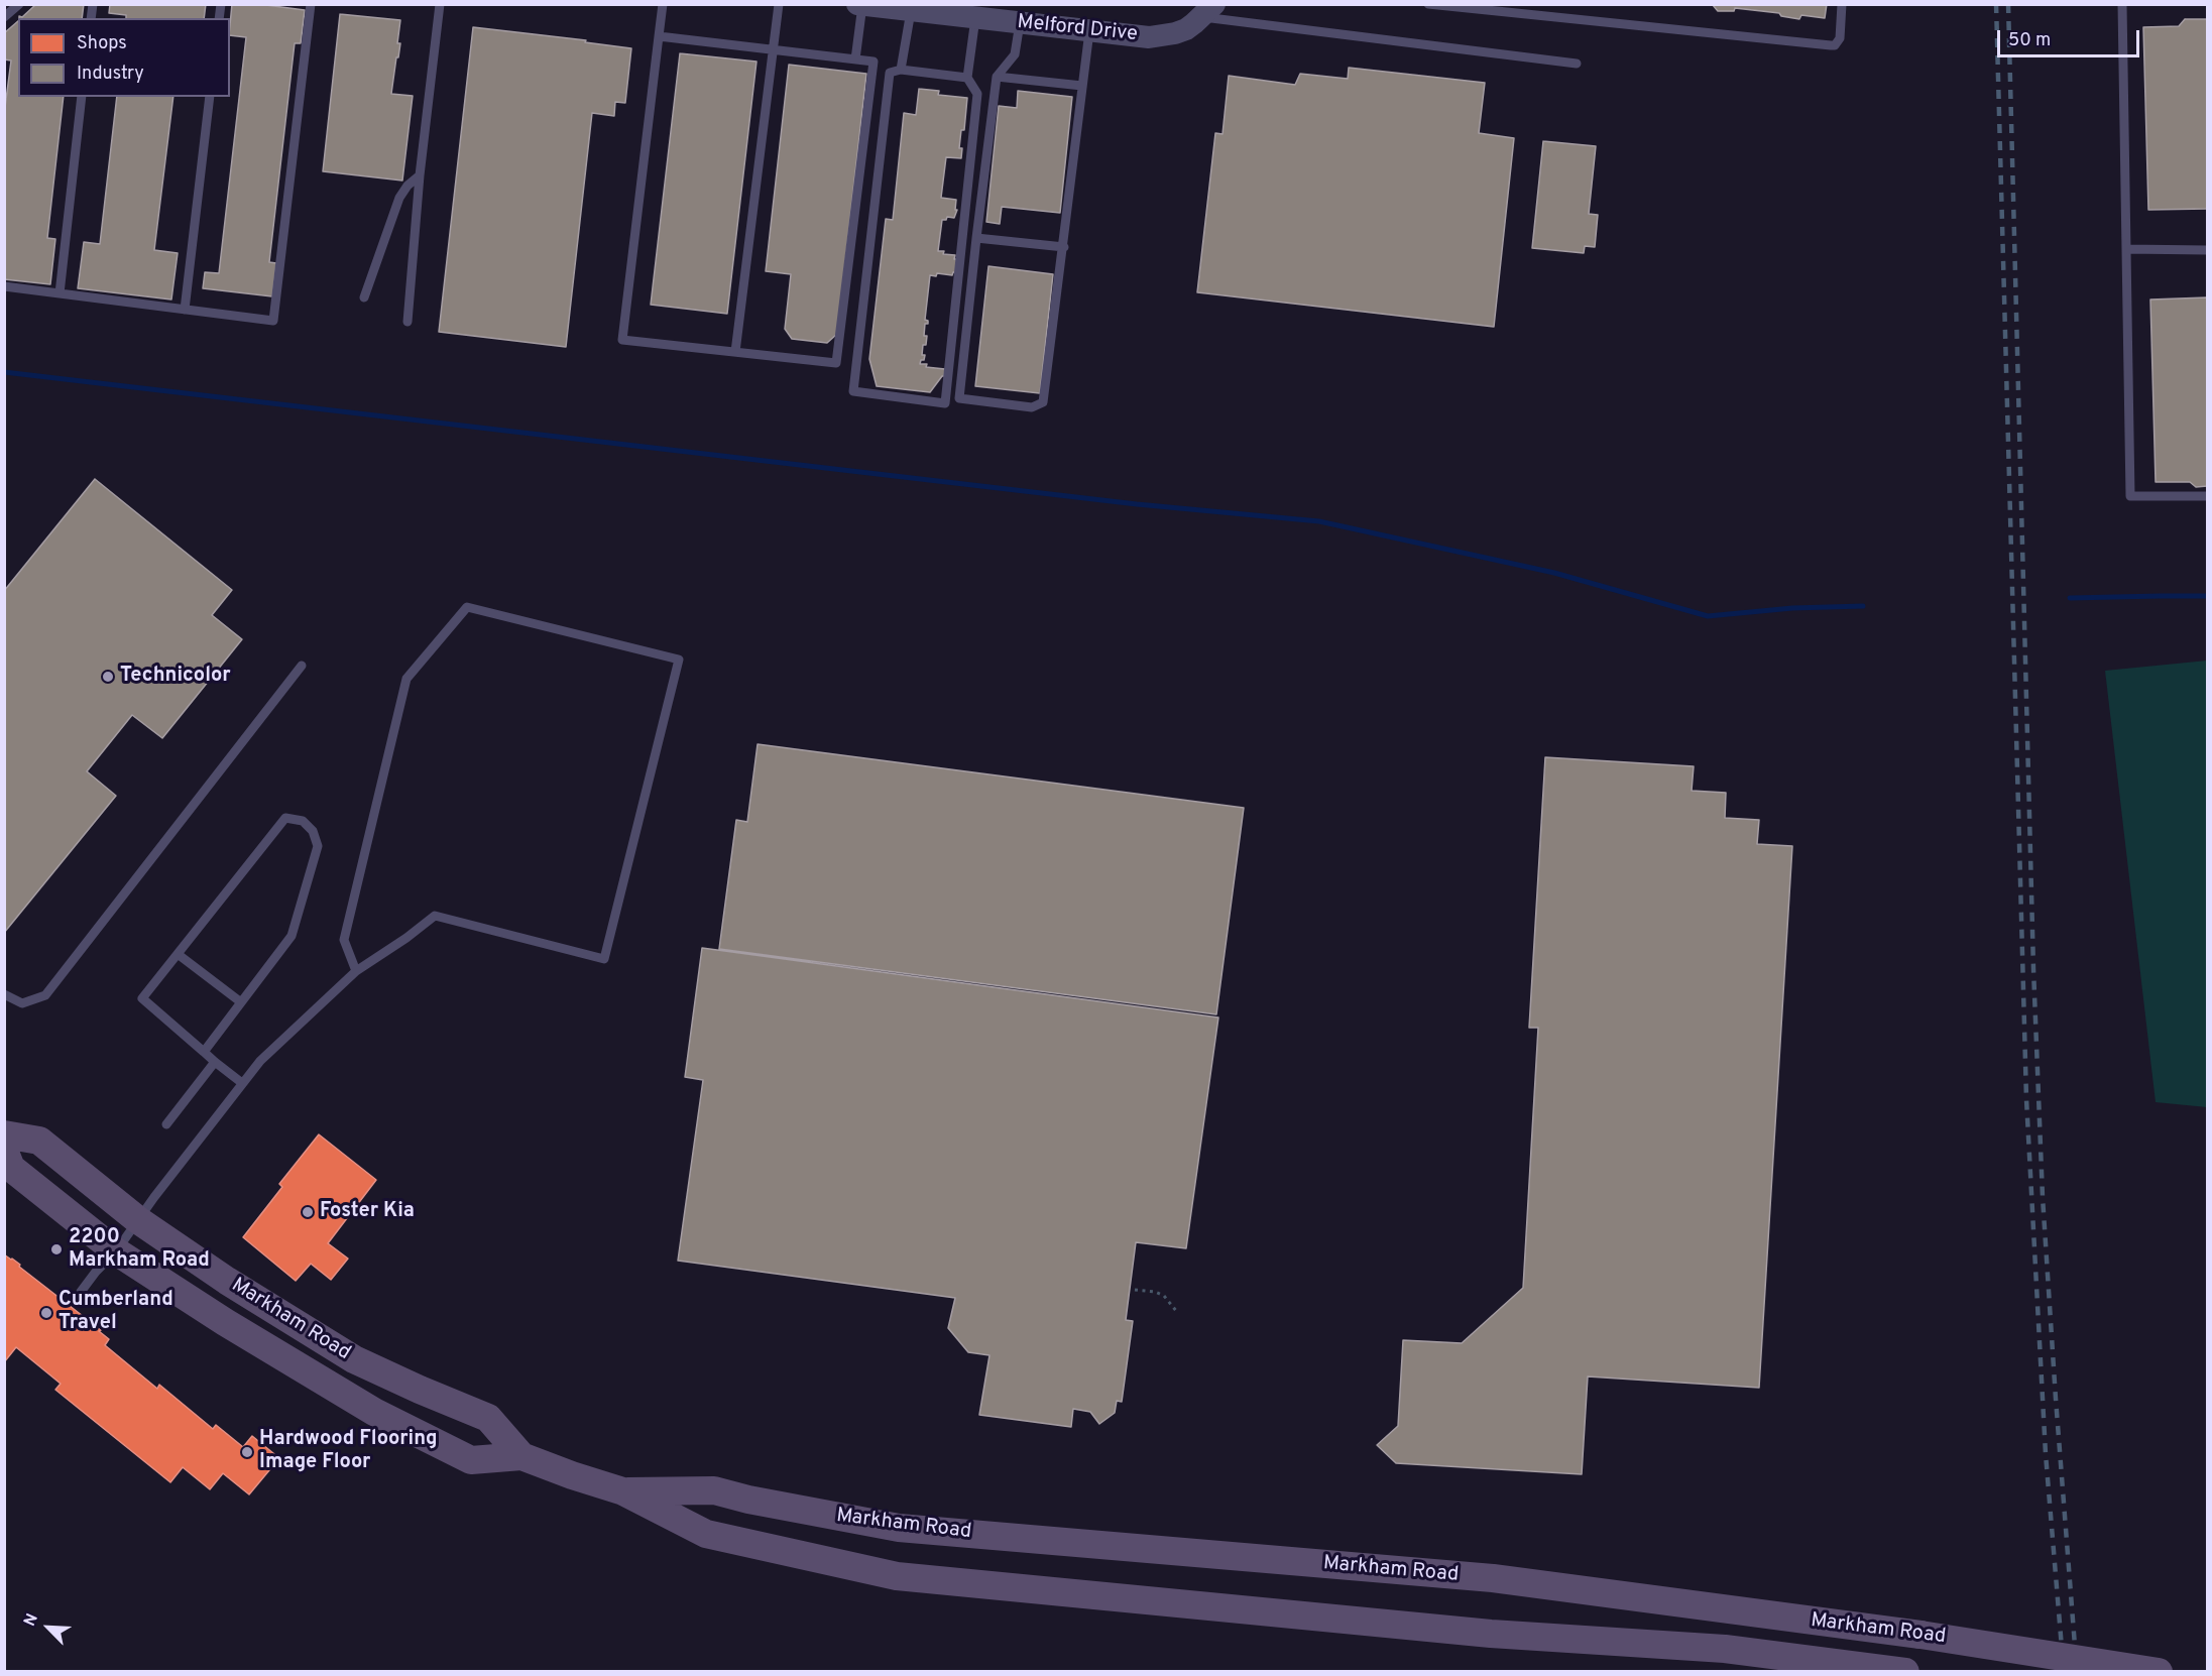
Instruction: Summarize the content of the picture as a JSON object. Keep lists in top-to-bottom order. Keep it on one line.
{"streets":{"main road":["Markham Road"],"street":["Melford Drive"]},"places":["Technicolor","Foster Kia","2200 Markham Road","Cumberland Travel","Hardwood Flooring Image Floor"],"legend":["Shops","Industry"],"scale_bar":"50 m","north":"top left"}
